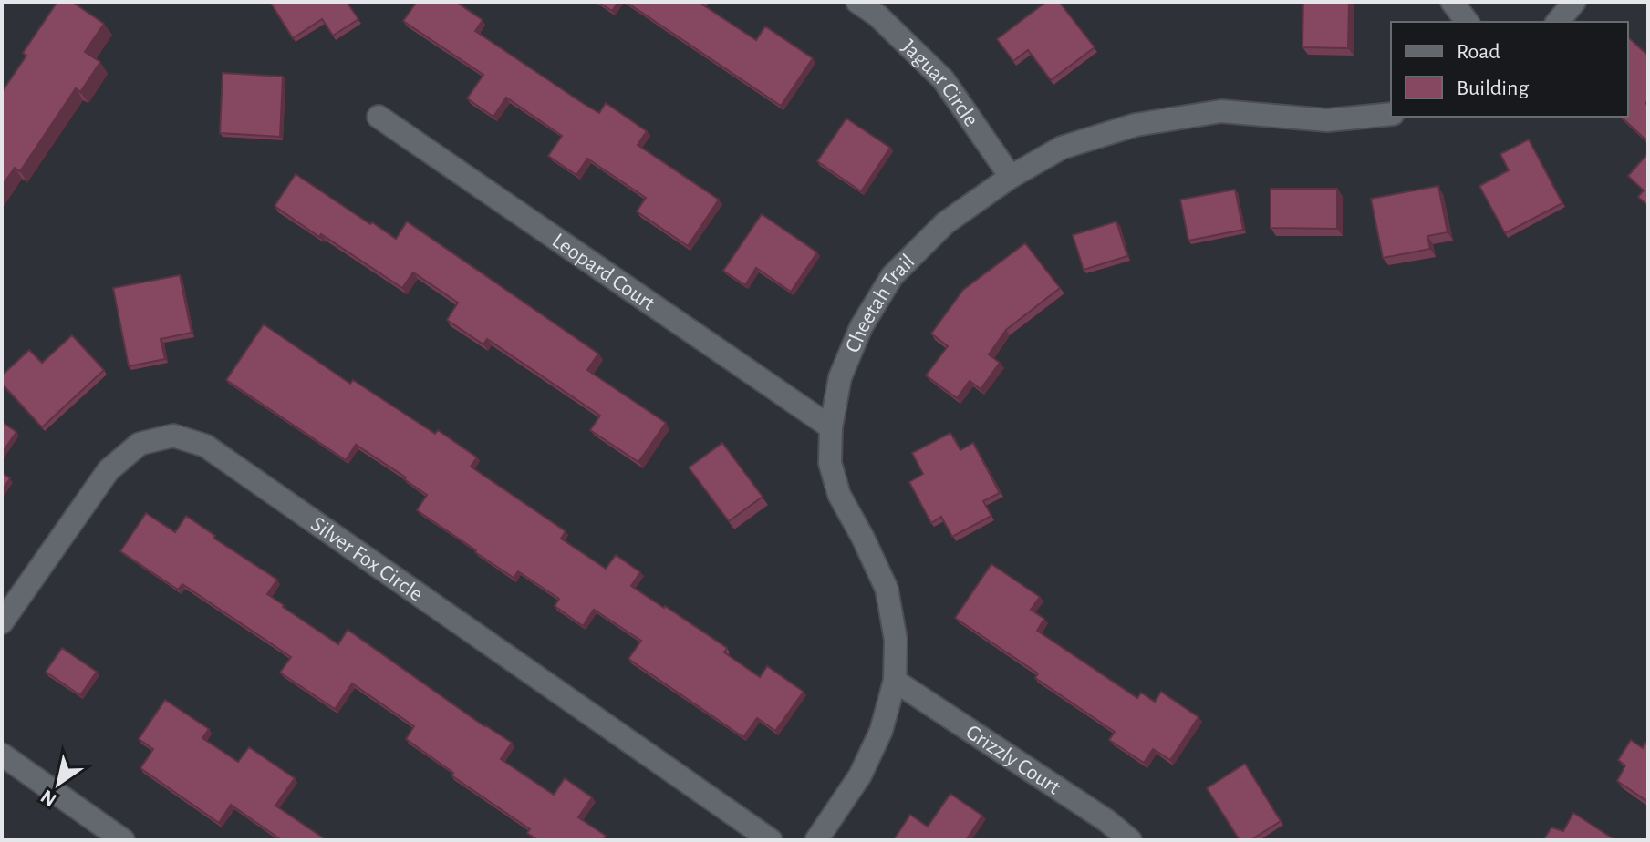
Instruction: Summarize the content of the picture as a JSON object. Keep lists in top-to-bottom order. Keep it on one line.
{"streets":{"street":["Jaguar Circle","Leopard Court","Cheetah Trail","Silver Fox Circle","Grizzly Court"]},"crossings":[["Jaguar Circle","Cheetah Trail"],["Leopard Court","Cheetah Trail"],["Cheetah Trail","Grizzly Court"]],"legend":["Road","Building"],"north":"bottom left"}
